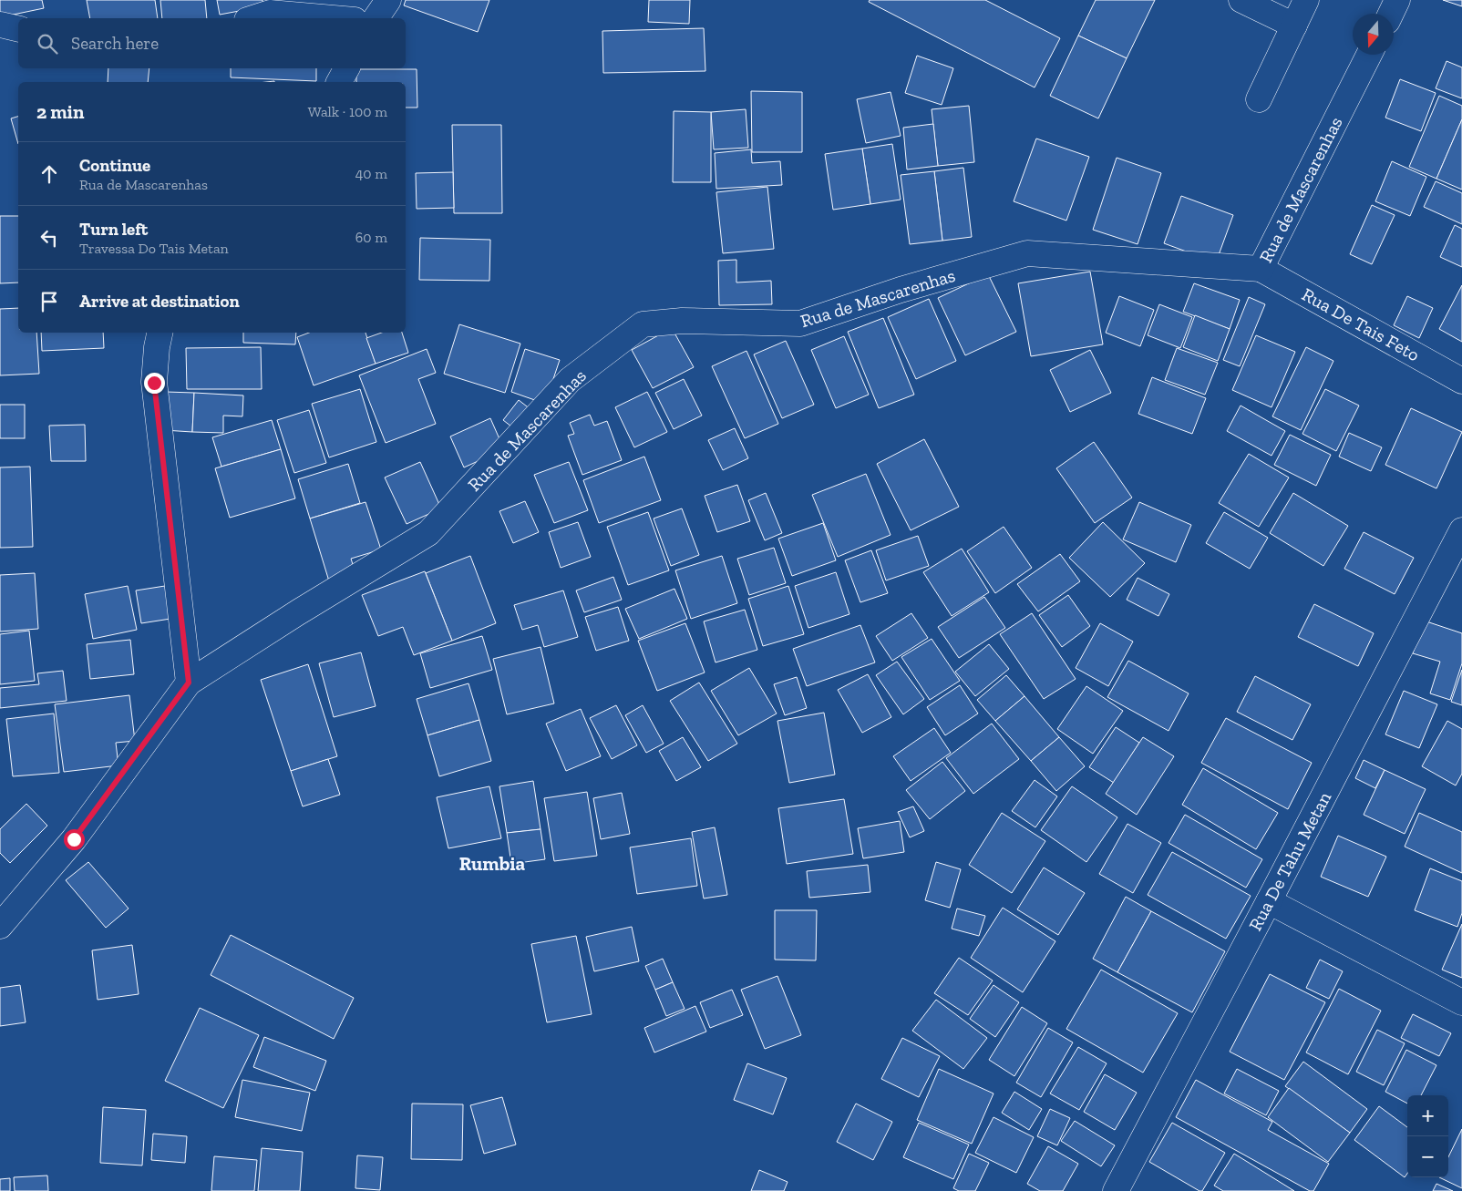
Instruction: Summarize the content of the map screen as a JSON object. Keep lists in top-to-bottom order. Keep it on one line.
{"streets":{"street":["Rua de Mascarenhas","Rua De Tais Feto","Rua De Tahu Metan"]},"crossings":[["Rua de Mascarenhas","Rua De Tais Feto"]],"districts":["Rumbia"],"north":"bottom","page":{"search":"Search here","heading":["2 min","Walk · 100 m"],"list":[["Continue","Rua de Mascarenhas","40 m"],["Turn left","Travessa Do Tais Metan","60 m"],"Arrive at destination"],"map_buttons":["+","−"]}}
